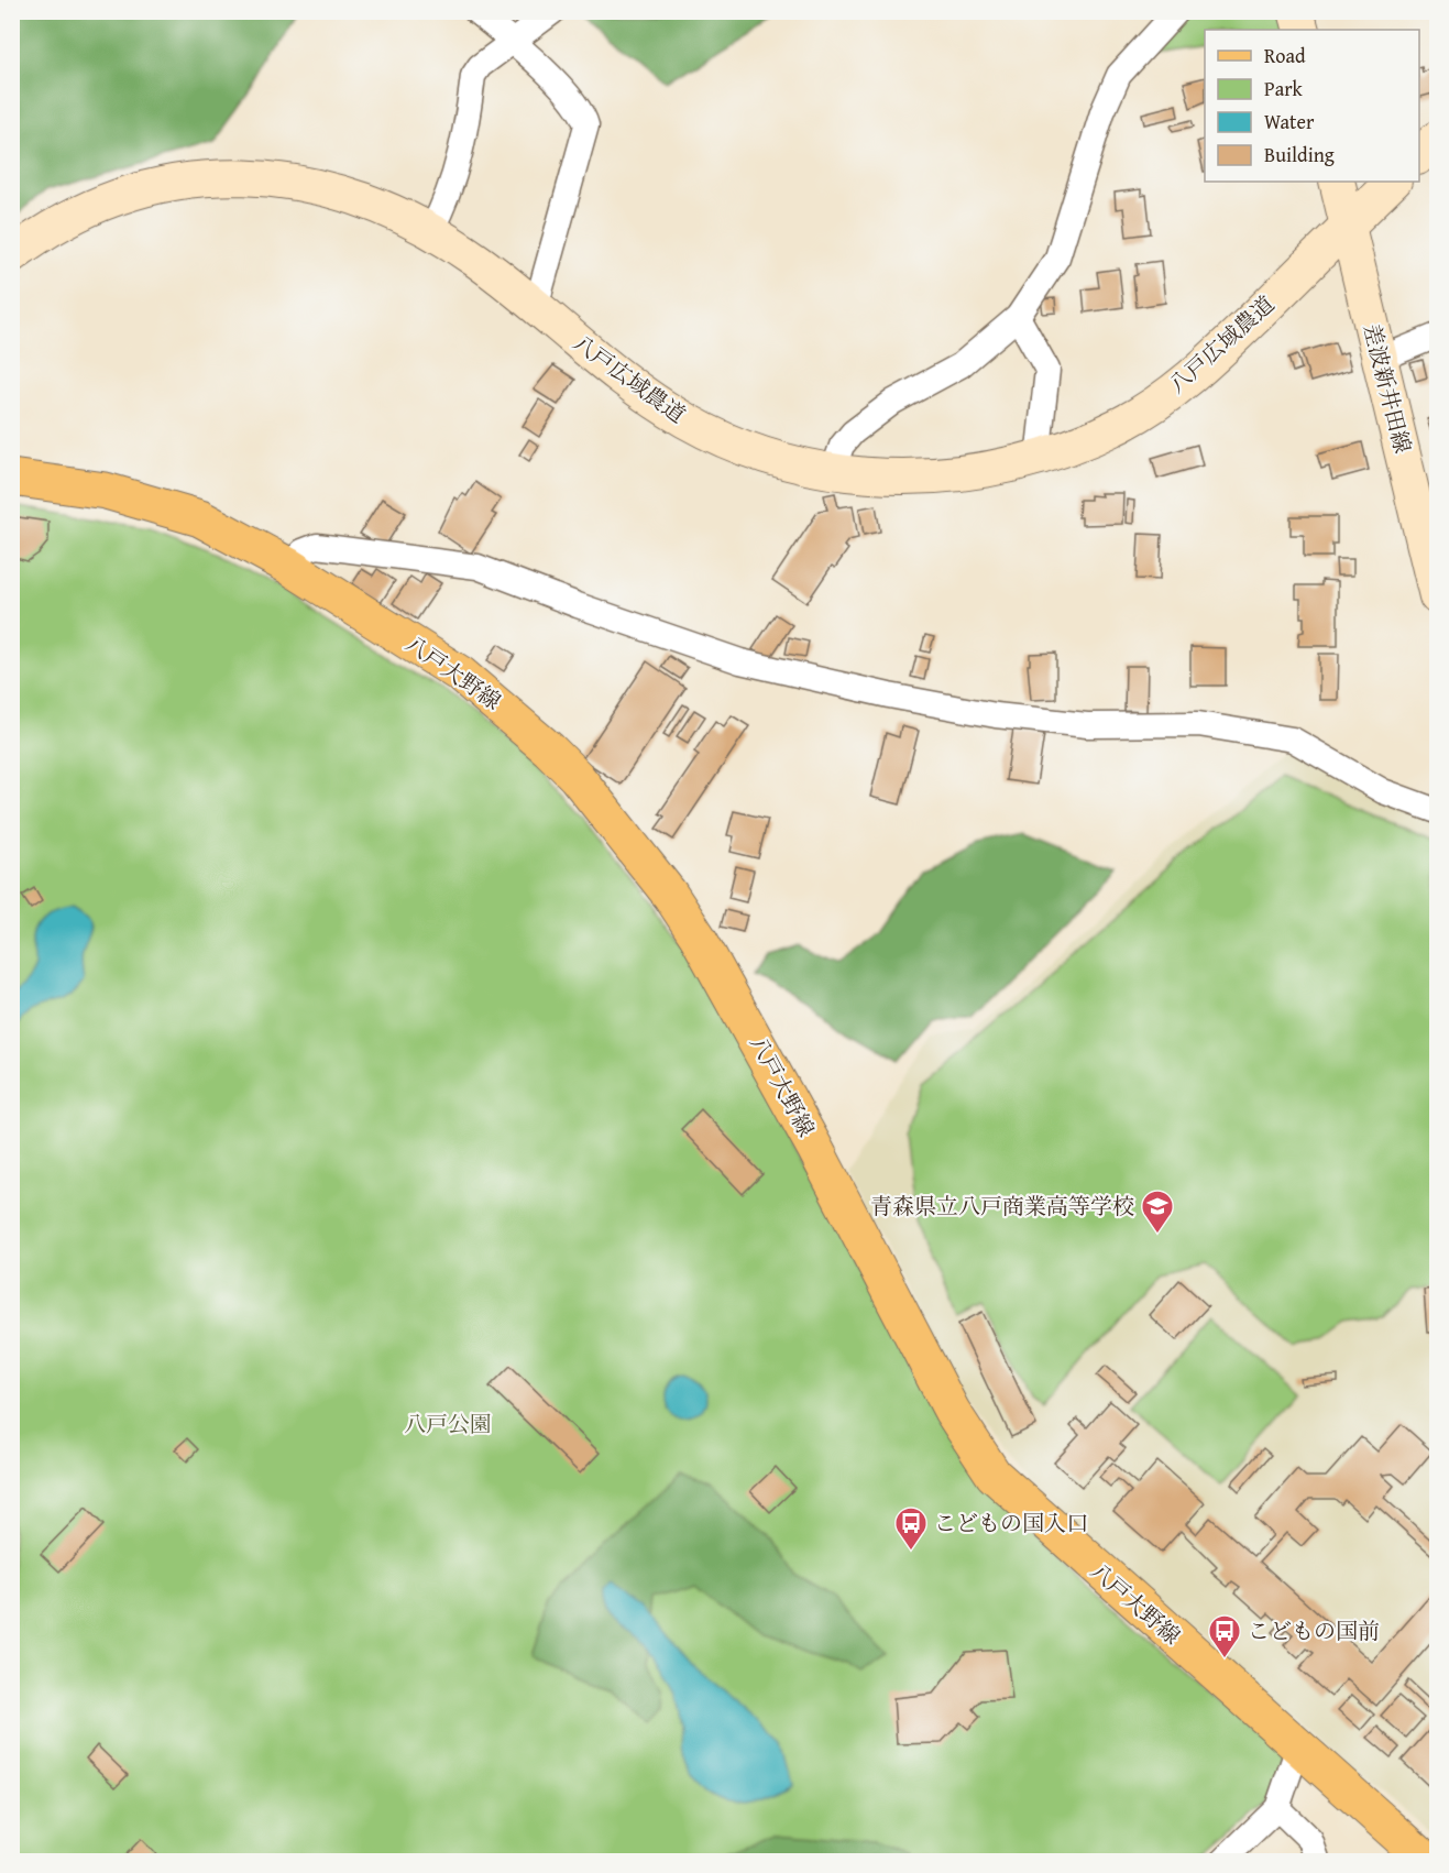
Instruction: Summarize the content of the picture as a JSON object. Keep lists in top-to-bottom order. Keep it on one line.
{"streets":{"main road":["八戸大野線"],"street":["八戸広域農道","差波新井田線"]},"crossings":[["八戸広域農道","差波新井田線"]],"parks":["八戸公園"],"places":{"school or university":["青森県立八戸商業高等学校"],"bus stop":["こどもの国入口","こどもの国前"]},"legend":["Road","Park","Water","Building"]}
